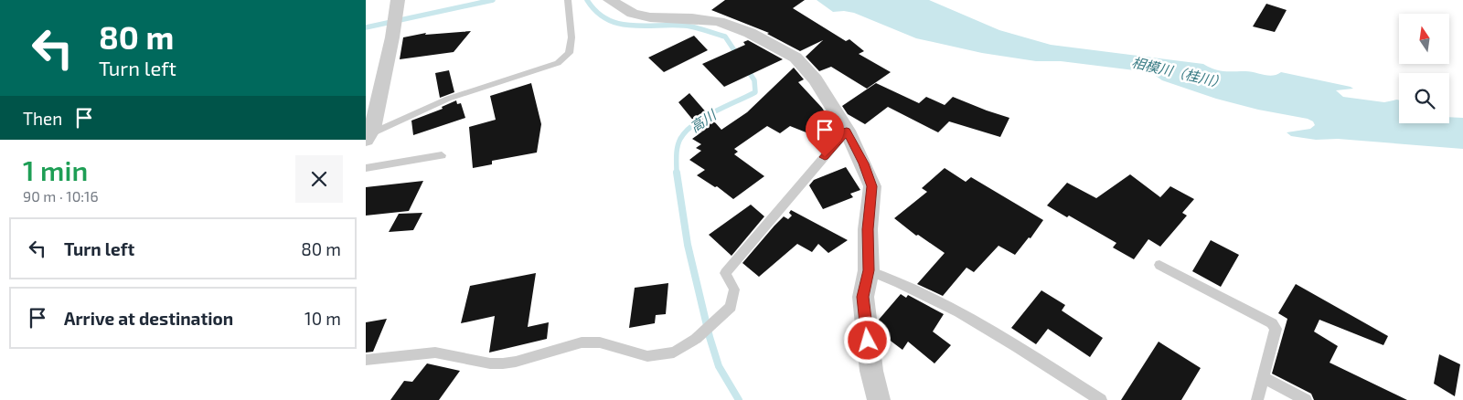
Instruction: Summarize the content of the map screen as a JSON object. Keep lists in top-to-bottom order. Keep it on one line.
{"water":["相模川（桂川）","高川"],"north":"top","page":{"turn":["80 m","Turn left"],"then":"Then","heading":["1 min","90 m · 10:16"],"list":[{"name":"Turn left","value":"80 m"},{"name":"Arrive at destination","value":"10 m"}]}}
